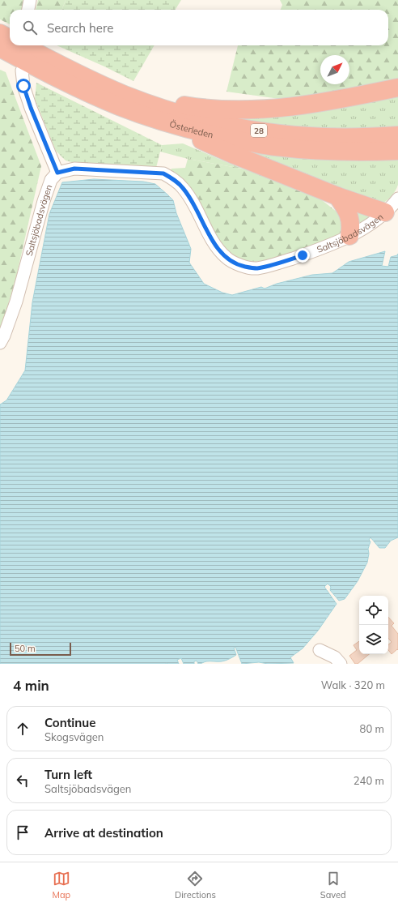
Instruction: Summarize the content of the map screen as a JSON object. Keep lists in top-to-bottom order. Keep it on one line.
{"streets":{"highway":["Österleden","28"],"street":["Saltsjöbadsvägen"]},"scale_bar":"50 m","north":"top right","page":{"search":"Search here","scale":"50 m","heading":["4 min","Walk · 320 m"],"list":[["Continue","Skogsvägen","80 m"],["Turn left","Saltsjöbadsvägen","240 m"],"Arrive at destination"],"nav":["Map","Directions","Saved"]}}
